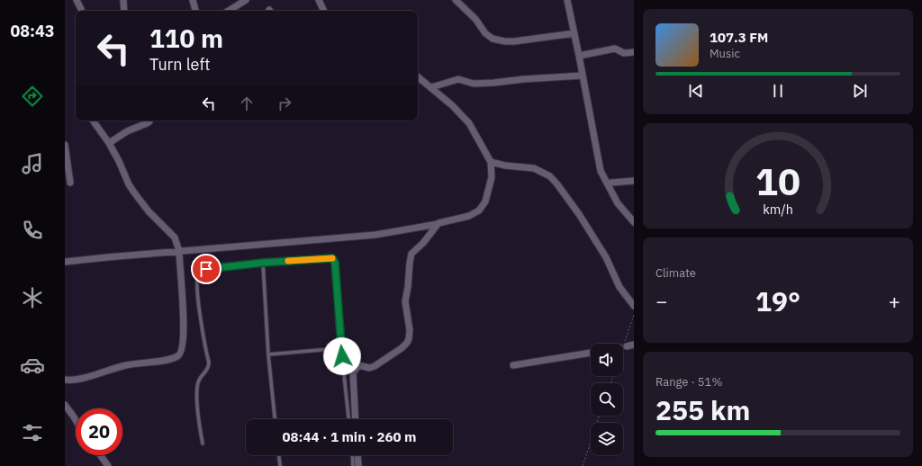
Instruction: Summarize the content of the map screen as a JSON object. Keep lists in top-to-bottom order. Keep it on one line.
{"page":{"tabs":"08:43","turn":["110 m","Turn left"],"song":["107.3 FM","Music"],"tile":["Climate",["Range · 51%","255 km"]],"heat":["−","19°","+"],"limit":"20","trip":"08:44 · 1 min · 260 m","gauge":["10","km/h"]}}
